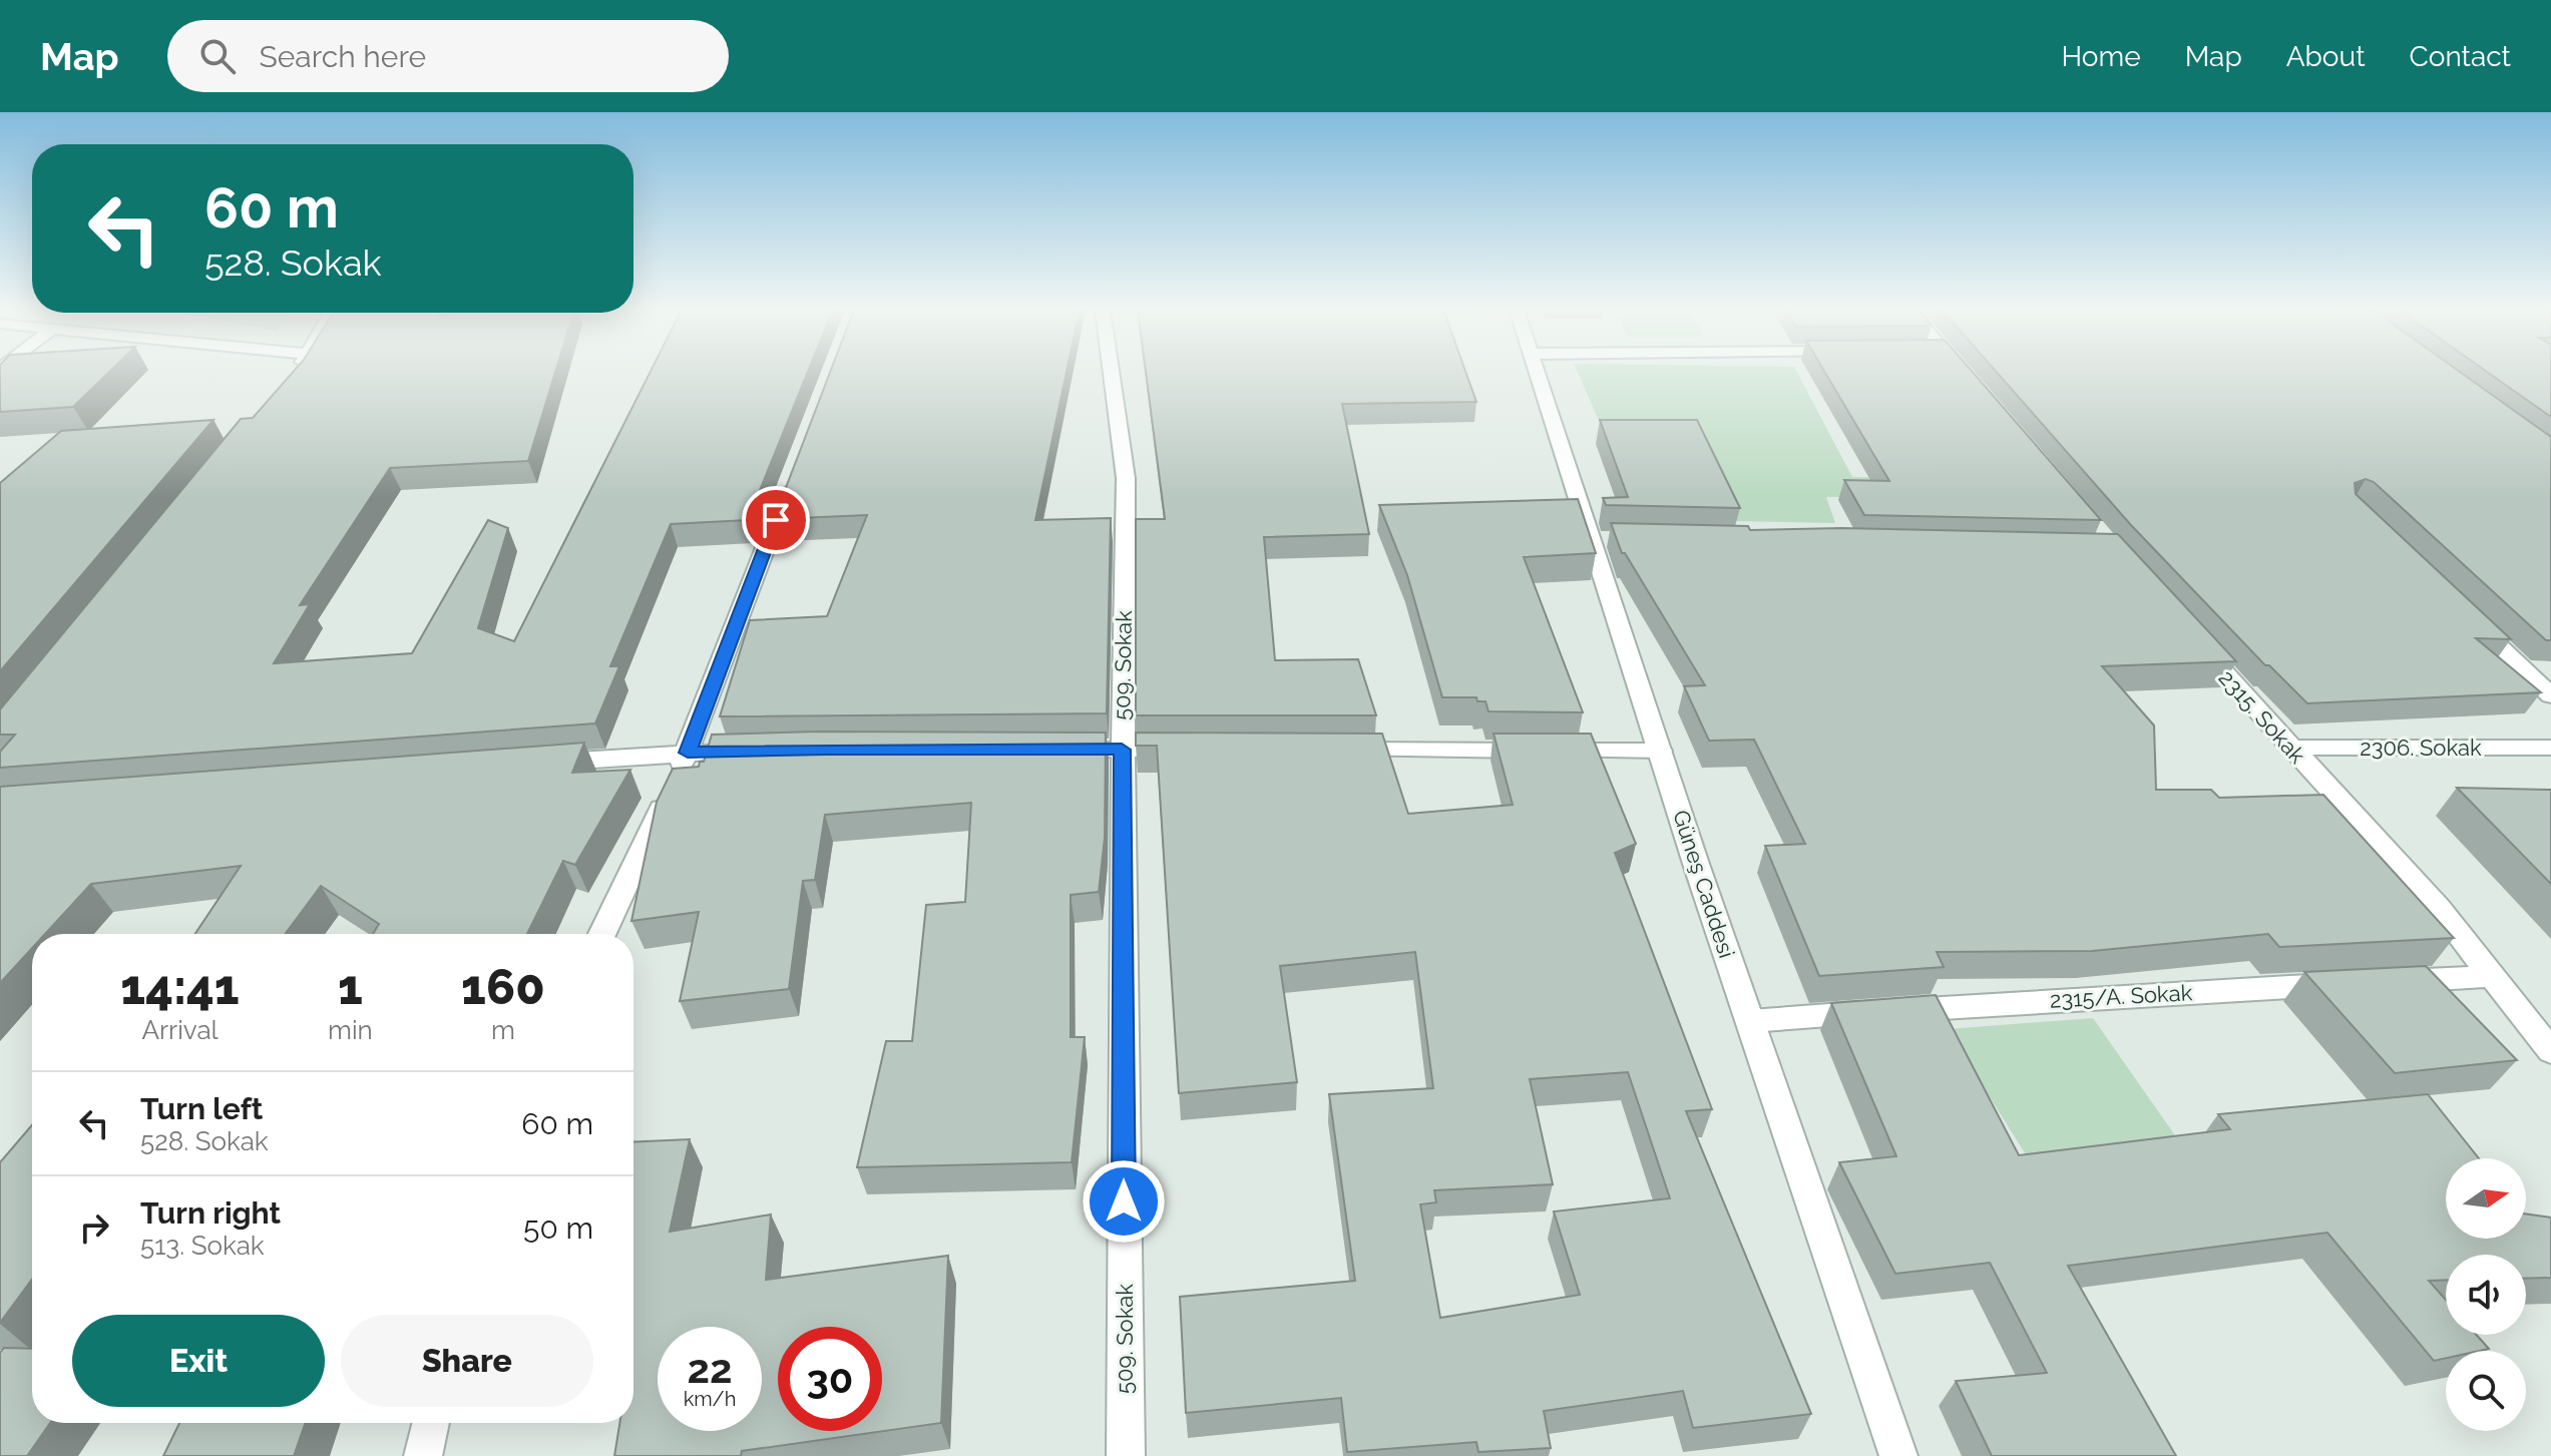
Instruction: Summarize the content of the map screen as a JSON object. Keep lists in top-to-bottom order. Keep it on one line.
{"streets":{"street":["509. Sokak","2315. Sokak","2306. Sokak","Güneş Caddesi","2315/A. Sokak"]},"crossings":[["2315. Sokak","2306. Sokak"],["Güneş Caddesi","2315/A. Sokak"]],"north":"right","page":{"header":"Map","search":"Search here","nav":["Home","Map","About","Contact"],"turn":["60 m","528. Sokak"],"eta":["14:41","Arrival","1","min","160","m"],"list":[{"name":"Turn left","note":"528. Sokak","value":"60 m"},{"name":"Turn right","note":"513. Sokak","value":"50 m"}],"buttons":["Exit","Share"],"speed":"22 km/h","limit":"30"}}
